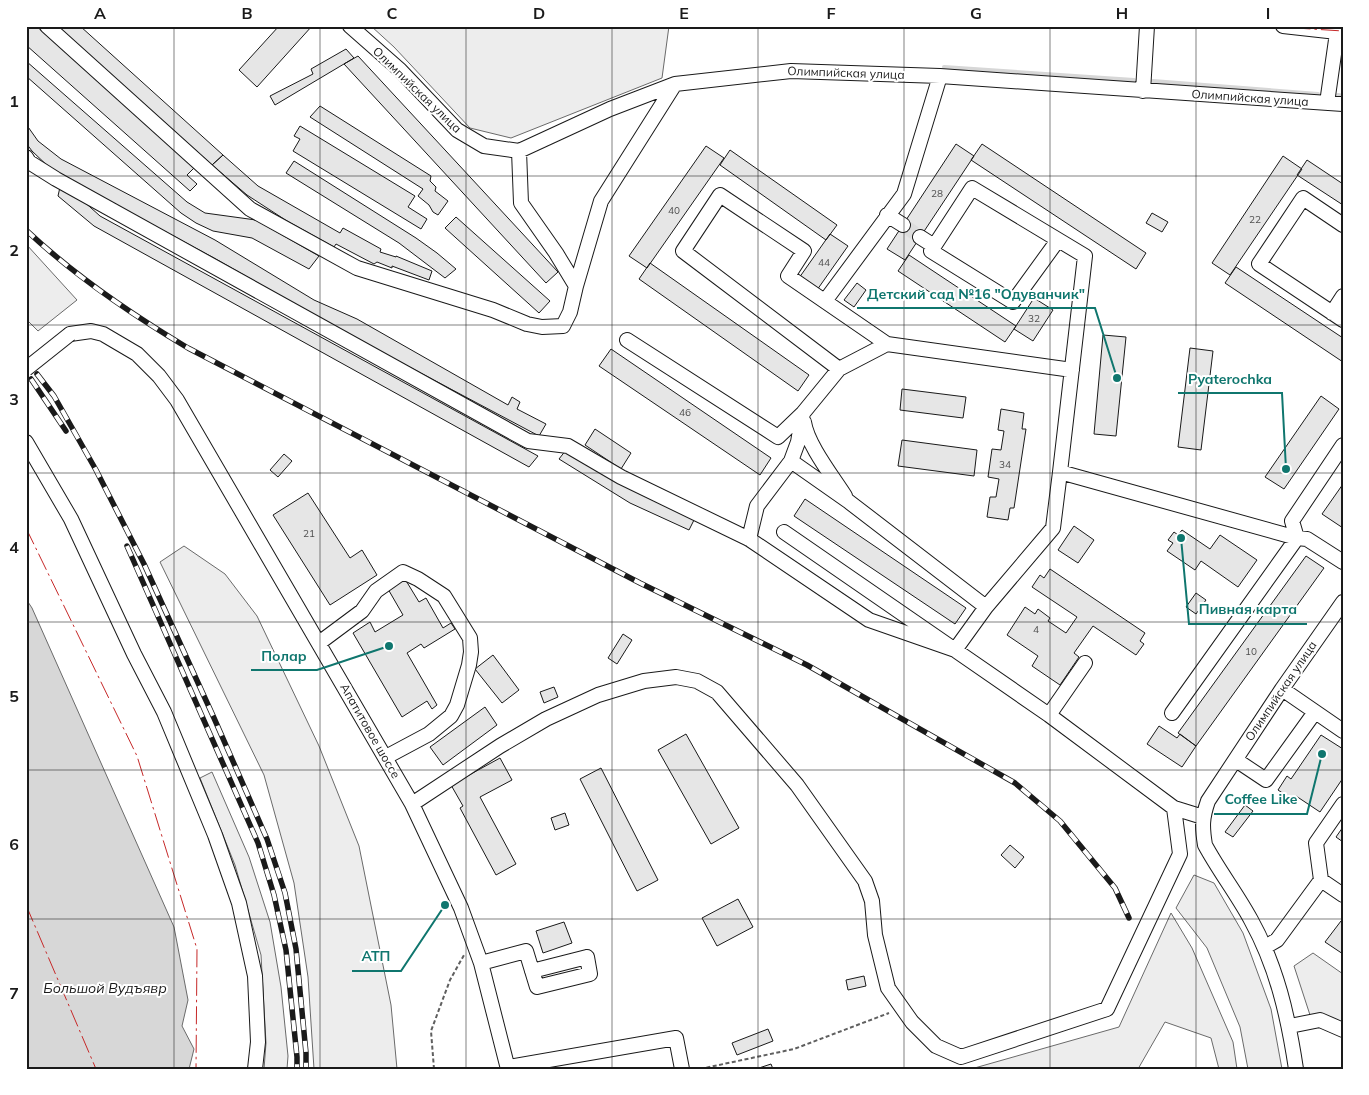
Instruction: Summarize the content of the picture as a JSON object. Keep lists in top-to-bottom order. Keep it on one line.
{"streets":{"street":["Олимпийская улица","Апатитовое шоссе"]},"water":["Большой Вудъявр"],"places":["Детский сад №16 \"Одуванчик\"","Pyaterochka","Пивная карта","Полар","Coffee Like","АТП"],"house_numbers":["28","40","22","44","32","46","34","21","4","10"],"grid":{"columns":["A","B","C","D","E","F","G","H","I"],"rows":["1","2","3","4","5","6","7"]}}
